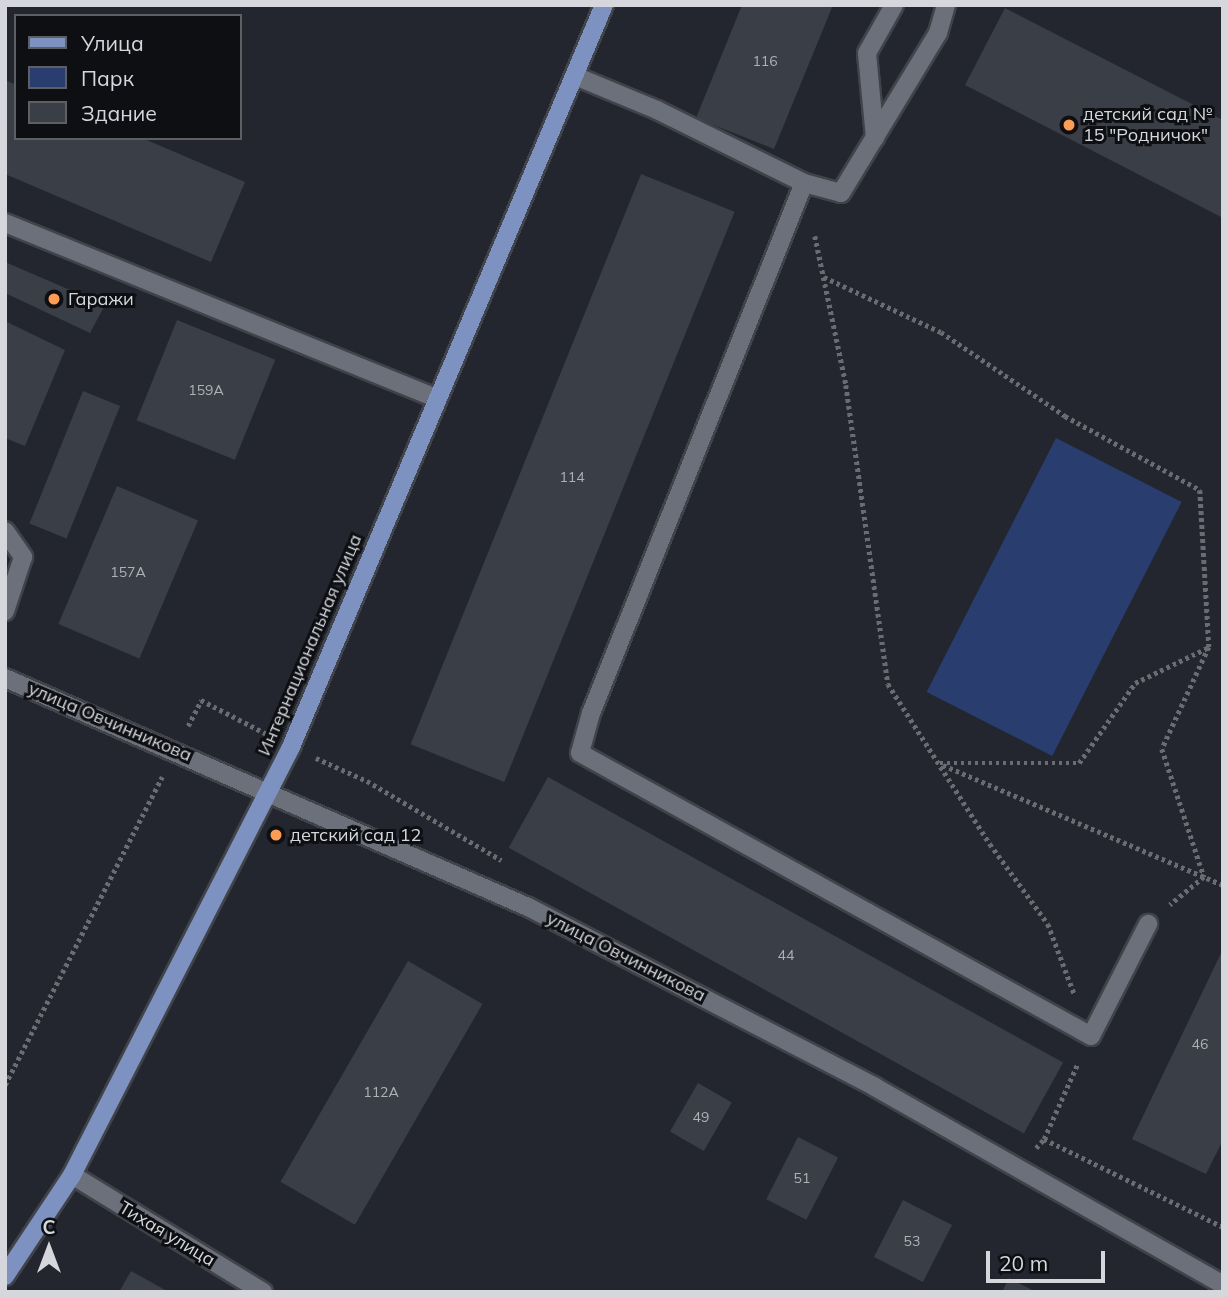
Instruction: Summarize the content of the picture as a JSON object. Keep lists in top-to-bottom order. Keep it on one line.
{"streets":{"main road":["Интернациональная улица"],"street":["улица Овчинникова","Тихая улица"]},"crossings":[["Интернациональная улица","улица Овчинникова"],["Интернациональная улица","Тихая улица"]],"places":["детский сад № 15 \"Родничок\"","Гаражи","детский сад 12"],"house_numbers":["116","159А","114","157А","44","46","112А","49","51","53"],"legend":["Улица","Парк","Здание"],"scale_bar":"20 m","north":"top"}
